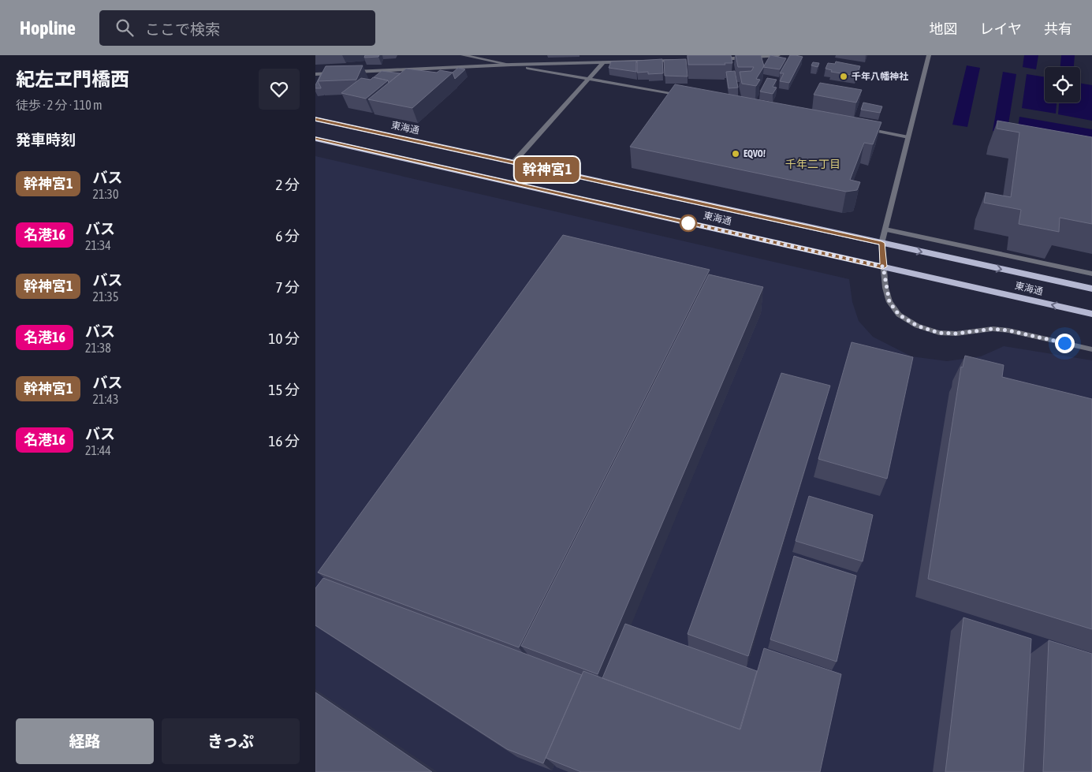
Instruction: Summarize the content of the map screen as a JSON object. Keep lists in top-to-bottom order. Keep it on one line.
{"streets":{"main road":["東海通"]},"districts":["千年二丁目"],"places":["千年八幡神社","EQVO!"],"lines":["bus line 幹神宮1"],"page":{"header":"Hopline","search":"ここで検索","nav":["地図","レイヤ","共有"],"heading":[["紀左ヱ門橋西","徒歩 · 2 分 · 110 m"],"発車時刻"],"on_map":"幹神宮1","list":[{"mark":"幹神宮1","name":"バス","note":"21:30","value":"2 分"},{"mark":"名港16","name":"バス","note":"21:34","value":"6 分"},{"mark":"幹神宮1","name":"バス","note":"21:35","value":"7 分"},{"mark":"名港16","name":"バス","note":"21:38","value":"10 分"},{"mark":"幹神宮1","name":"バス","note":"21:43","value":"15 分"},{"mark":"名港16","name":"バス","note":"21:44","value":"16 分"}],"buttons":["経路","きっぷ"]}}
